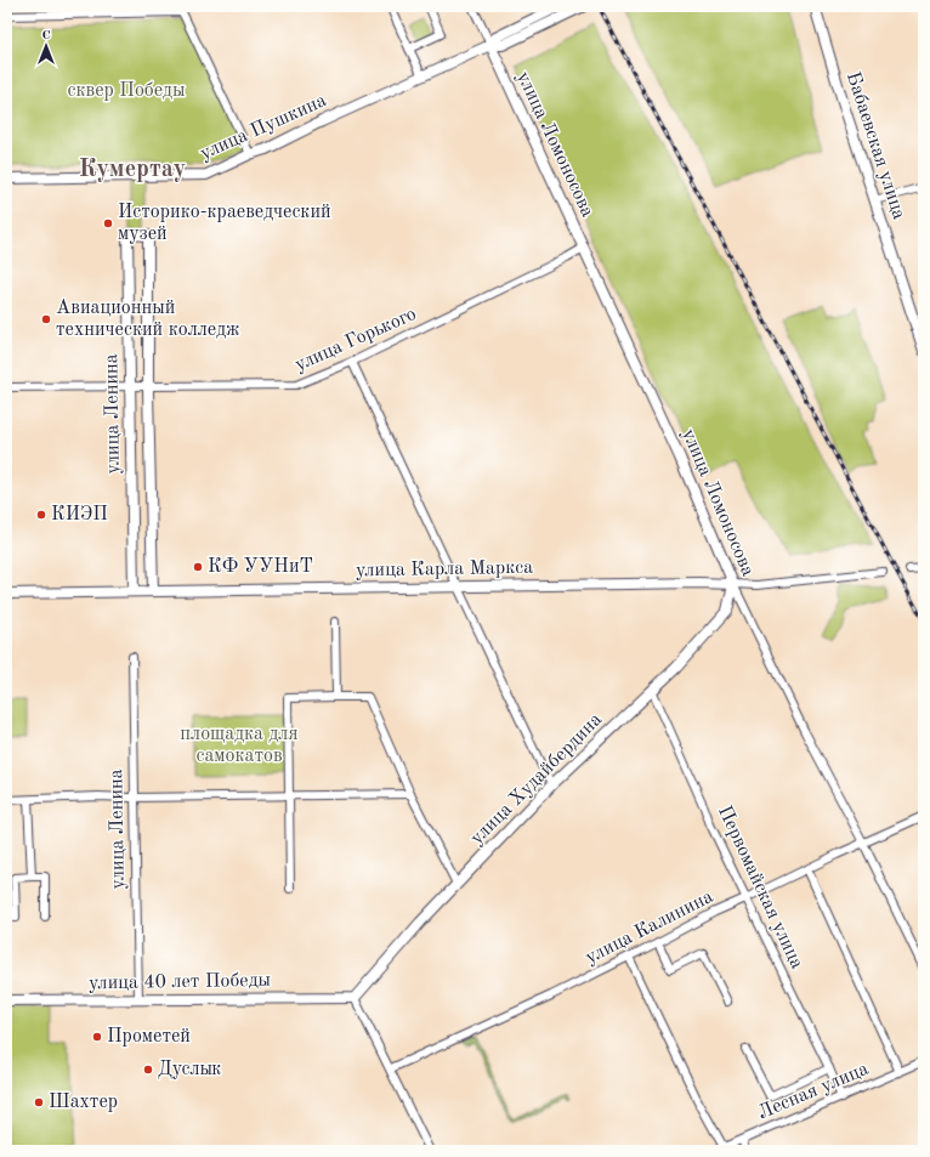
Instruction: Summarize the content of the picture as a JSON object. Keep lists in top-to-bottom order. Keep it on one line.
{"streets":{"main road":["улица Пушкина","улица Ломоносова","Бабаевская улица","улица Ленина","улица Карла Маркса","улица Худайбердина","улица 40 лет Победы"],"street":["улица Горького","Первомайская улица","улица Калинина","Лесная улица"]},"crossings":[["улица Пушкина","улица Ломоносова"],["улица Ломоносова","улица Горького"],["улица Ломоносова","улица Карла Маркса"],["улица Ломоносова","улица Худайбердина"],["улица Ломоносова","улица Калинина"],["улица Горького","улица Ленина"],["улица Ленина","улица Карла Маркса"],["улица Ленина","улица 40 лет Победы"],["улица Карла Маркса","улица Худайбердина"],["улица Худайбердина","Первомайская улица"],["улица Худайбердина","улица 40 лет Победы"],["Первомайская улица","улица Калинина"],["Первомайская улица","Лесная улица"]],"districts":["Кумертау"],"parks":["сквер Победы","площадка для самокатов"],"places":["Историко-краеведческий музей","Авиационный технический колледж","КИЭП","КФ УУНиТ","Прометей","Дуслык","Шахтер"],"north":"top"}
